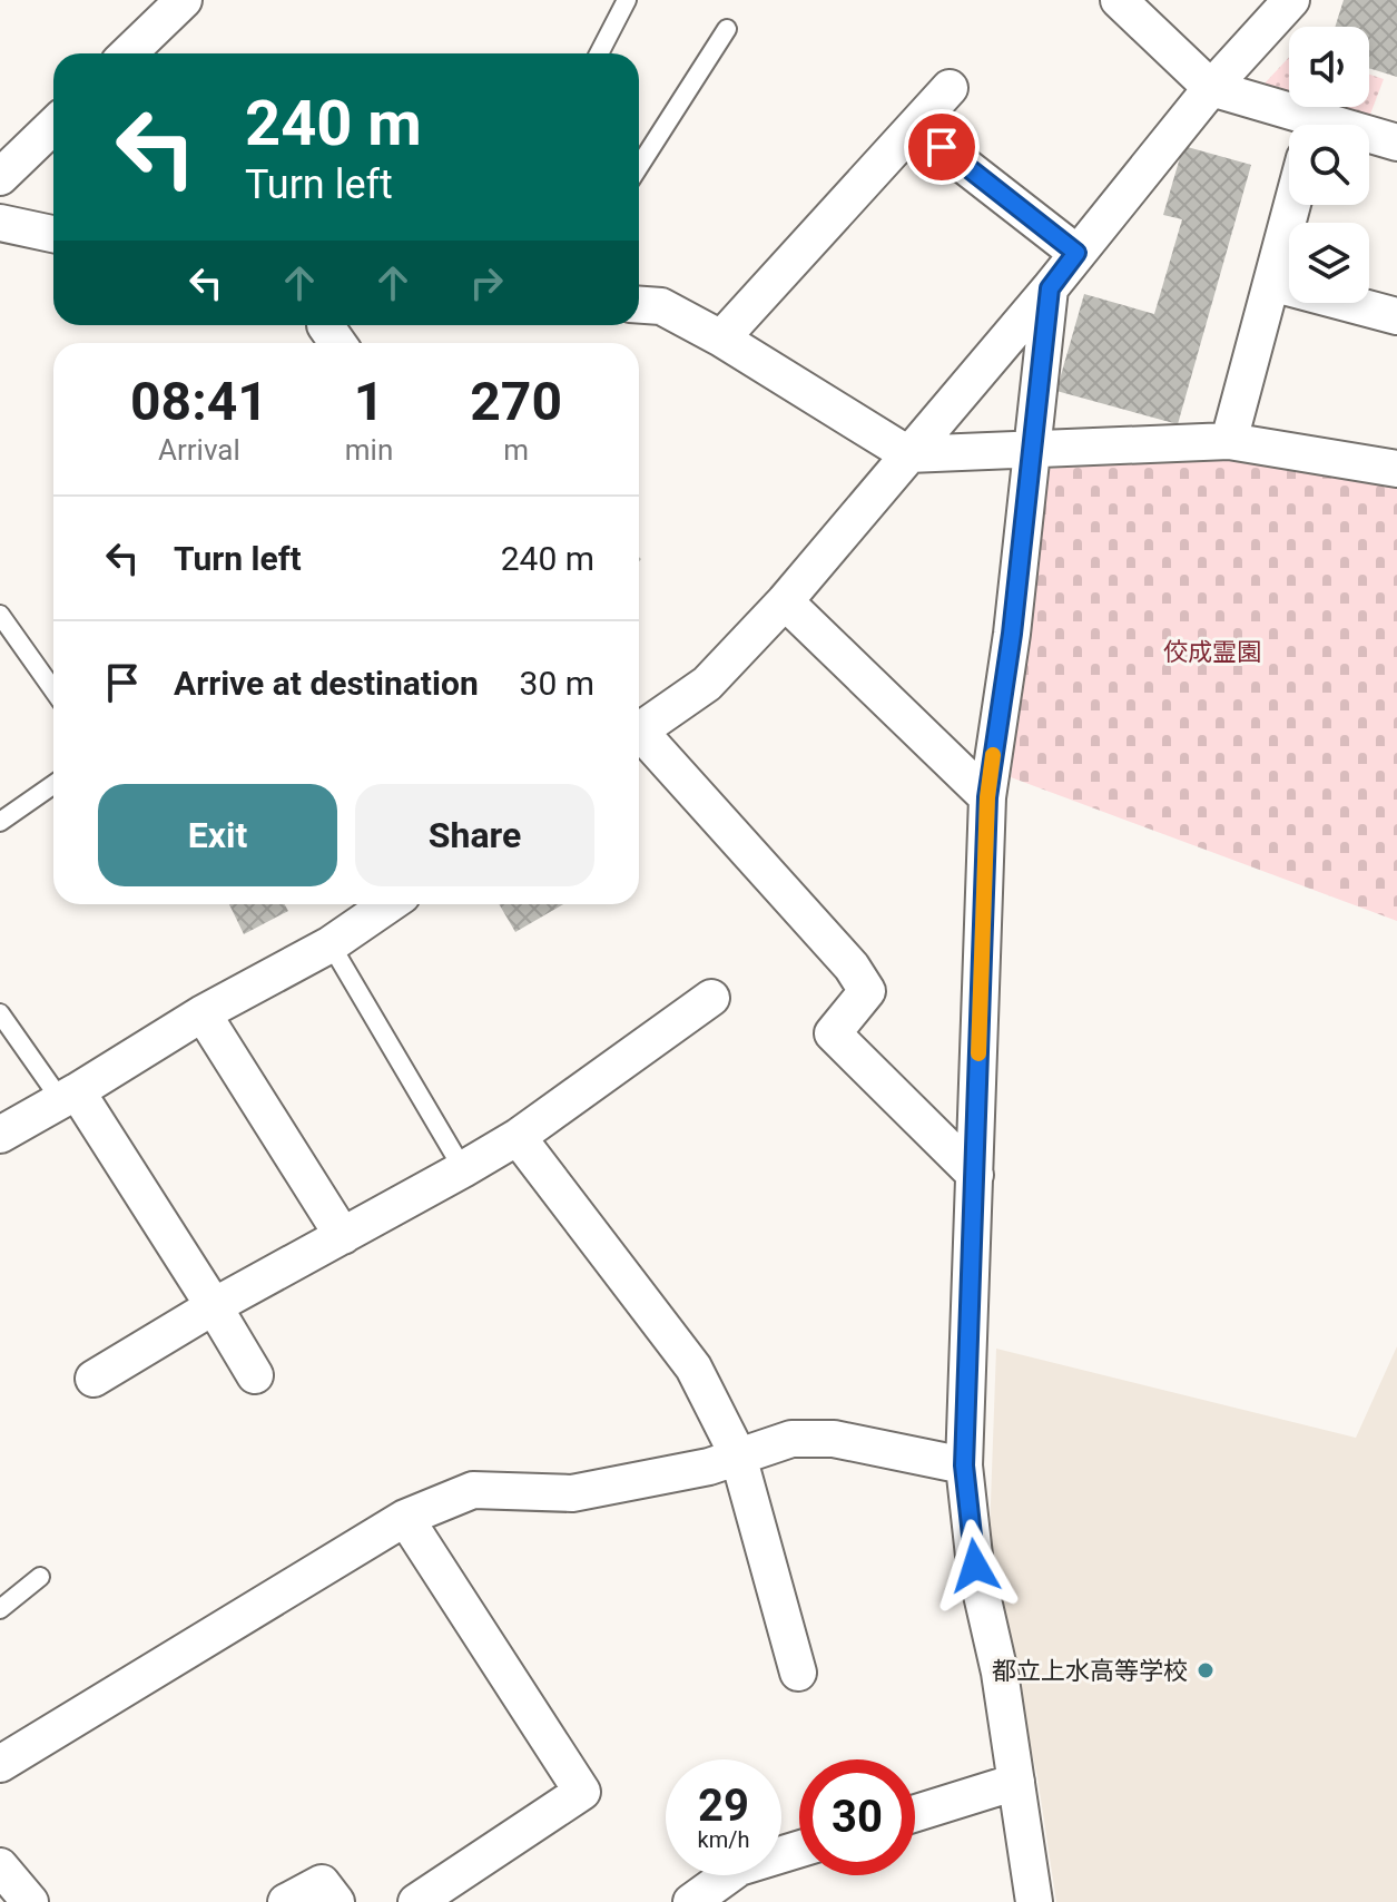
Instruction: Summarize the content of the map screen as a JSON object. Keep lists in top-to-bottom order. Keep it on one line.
{"parks":["佼成霊園"],"places":["都立上水高等学校"],"page":{"turn":["240 m","Turn left"],"eta":["08:41","Arrival","1","min","270","m"],"list":[{"name":"Turn left","value":"240 m"},{"name":"Arrive at destination","value":"30 m"}],"buttons":["Exit","Share"],"speed":"29 km/h","limit":"30"}}
